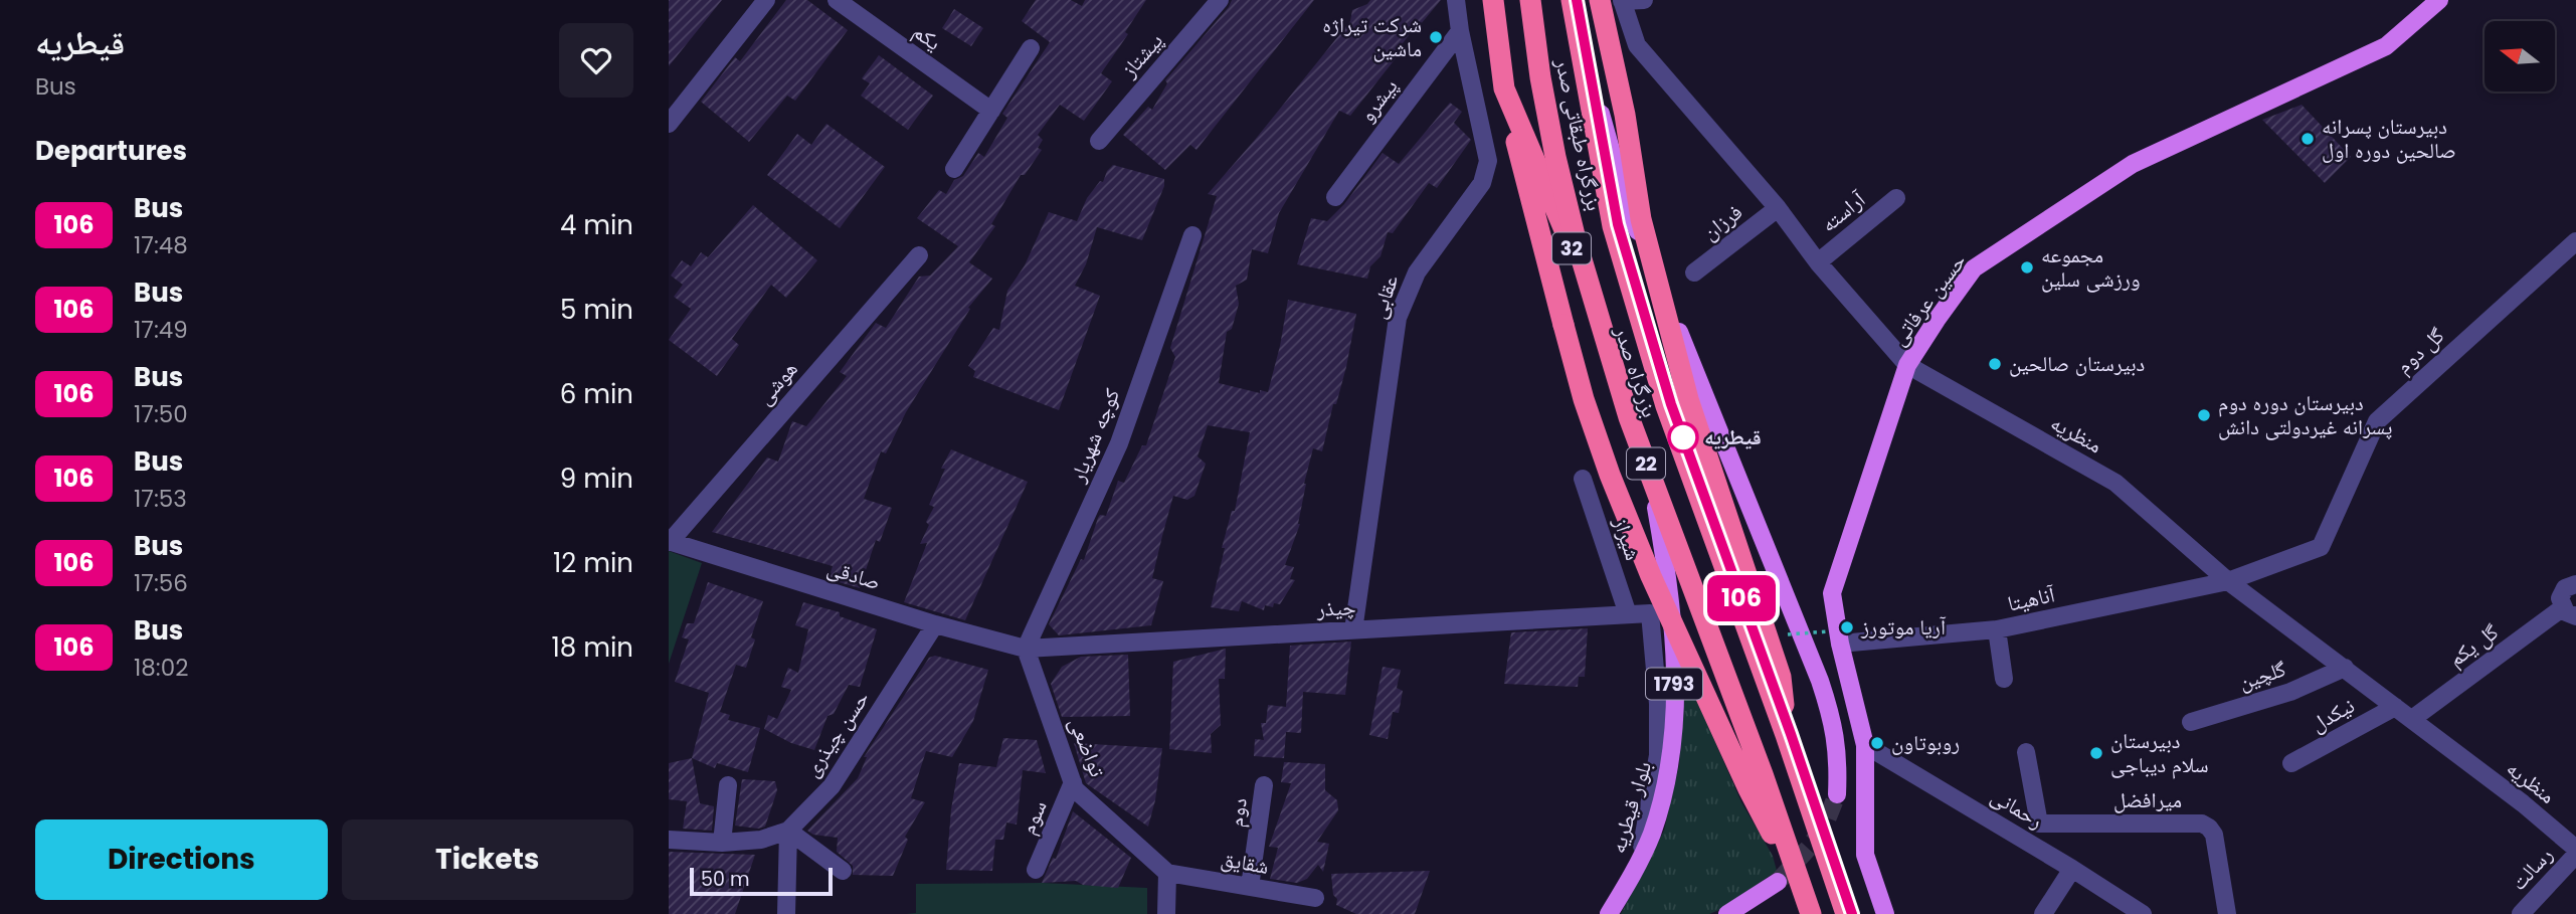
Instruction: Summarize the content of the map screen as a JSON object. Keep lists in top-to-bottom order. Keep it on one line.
{"streets":{"highway":["بزرگراه طبقاتی صدر","32","بزرگراه صدر","22"],"main road":["حسین عرفاتی","1793","بلوار قیطریه"],"street":["یکم","پیشتاز","پیشرو","آراسته","فرزان","عقابی","گل دوم","هوشی","منظریه","کوچه شهریار","شیراز","صادقی","آناهیتا","چیذر","گل یکم","گلچین","نیکدل","حسن چیذری","تواضعی","میرافضل","رحمانی","دوم","سوم","شقایق","رسالت"]},"crossings":[["پیشرو","عقابی"],["بزرگراه طبقاتی صدر","بزرگراه صدر"],["آراسته","منظریه"],["فرزان","منظریه"],["عقابی","چیذر"],["حسین عرفاتی","منظریه"],["حسین عرفاتی","آناهیتا"],["حسین عرفاتی","رحمانی"],["گل دوم","منظریه"],["گل دوم","آناهیتا"],["بزرگراه صدر","بلوار قیطریه"],["هوشی","صادقی"],["منظریه","آناهیتا"],["منظریه","گل یکم"],["منظریه","گلچین"],["منظریه","نیکدل"],["کوچه شهریار","صادقی"],["کوچه شهریار","چیذر"],["کوچه شهریار","تواضعی"],["شیراز","چیذر"],["صادقی","چیذر"],["صادقی","حسن چیذری"],["صادقی","تواضعی"],["چیذر","تواضعی"],["چیذر","بلوار قیطریه"],["تواضعی","سوم"],["تواضعی","شقایق"],["دوم","شقایق"]],"places":["شرکت تیراژه ماشین","دبیرستان پسرانه صالحین دوره اول","مجموعه ورزشی سلین","دبیرستان صالحین","دبیرستان دوره دوم پسرانه غیردولتی دانش","قیطریه","آریا موتورز","روبوتاون","دبیرستان سلام دیباجی"],"lines":["bus line 106"],"scale_bar":"50 m","north":"left","page":{"heading":[["قیطریه","Bus"],"Departures"],"on_map":"106","list":[{"mark":"106","name":"Bus","note":"17:48","value":"4 min"},{"mark":"106","name":"Bus","note":"17:49","value":"5 min"},{"mark":"106","name":"Bus","note":"17:50","value":"6 min"},{"mark":"106","name":"Bus","note":"17:53","value":"9 min"},{"mark":"106","name":"Bus","note":"17:56","value":"12 min"},{"mark":"106","name":"Bus","note":"18:02","value":"18 min"}],"buttons":["Directions","Tickets"],"scale":"50 m"}}
